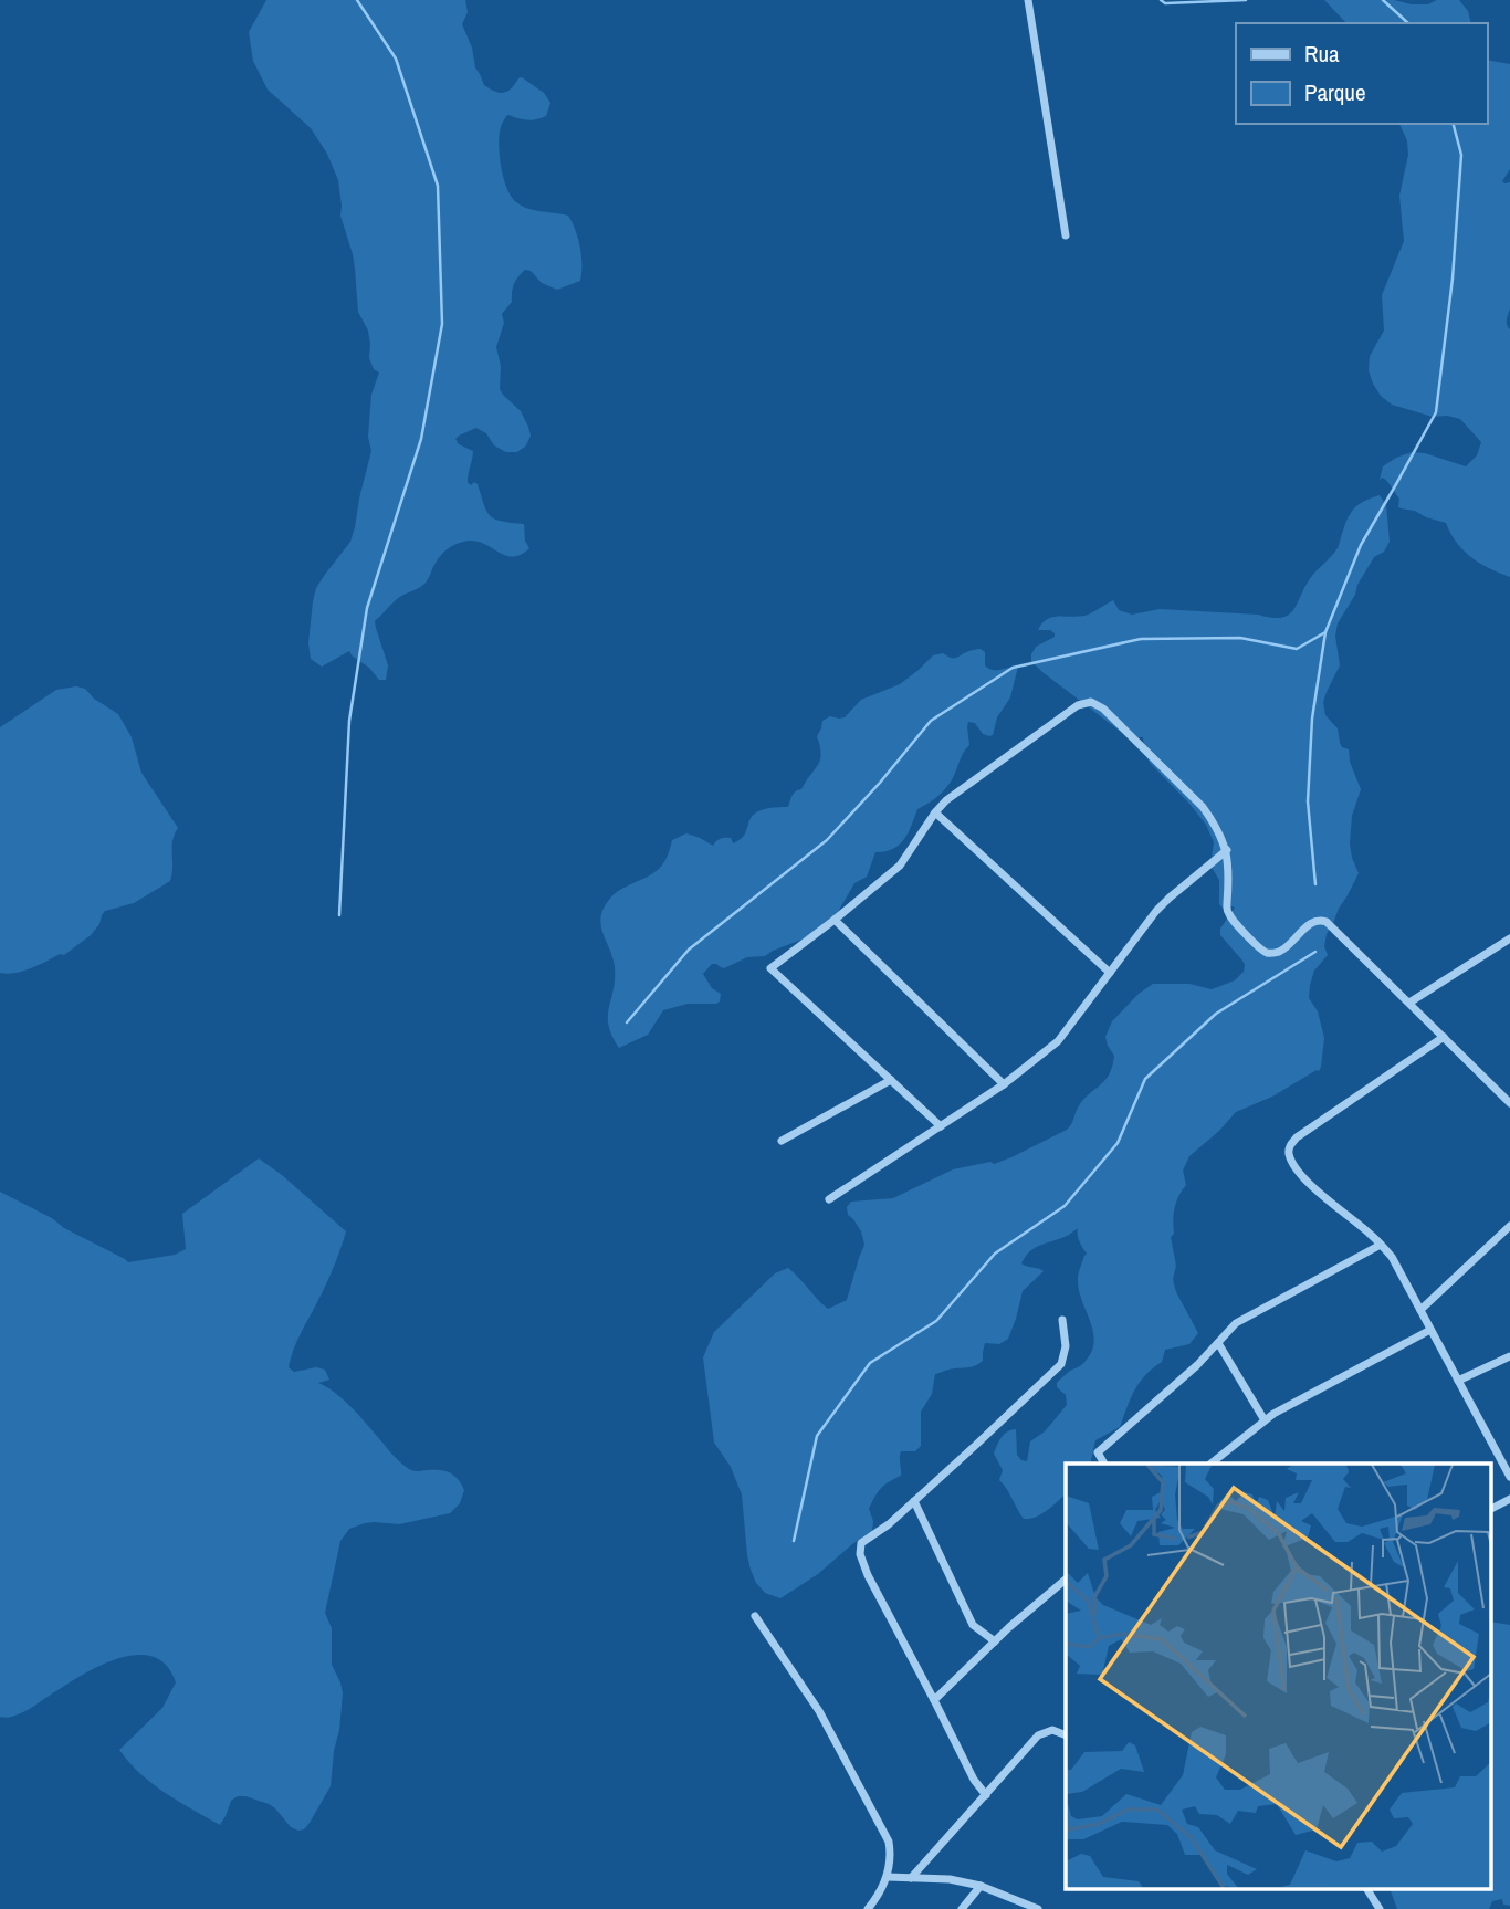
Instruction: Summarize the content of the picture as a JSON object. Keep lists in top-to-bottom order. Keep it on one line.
{"legend":["Rua","Parque"]}
